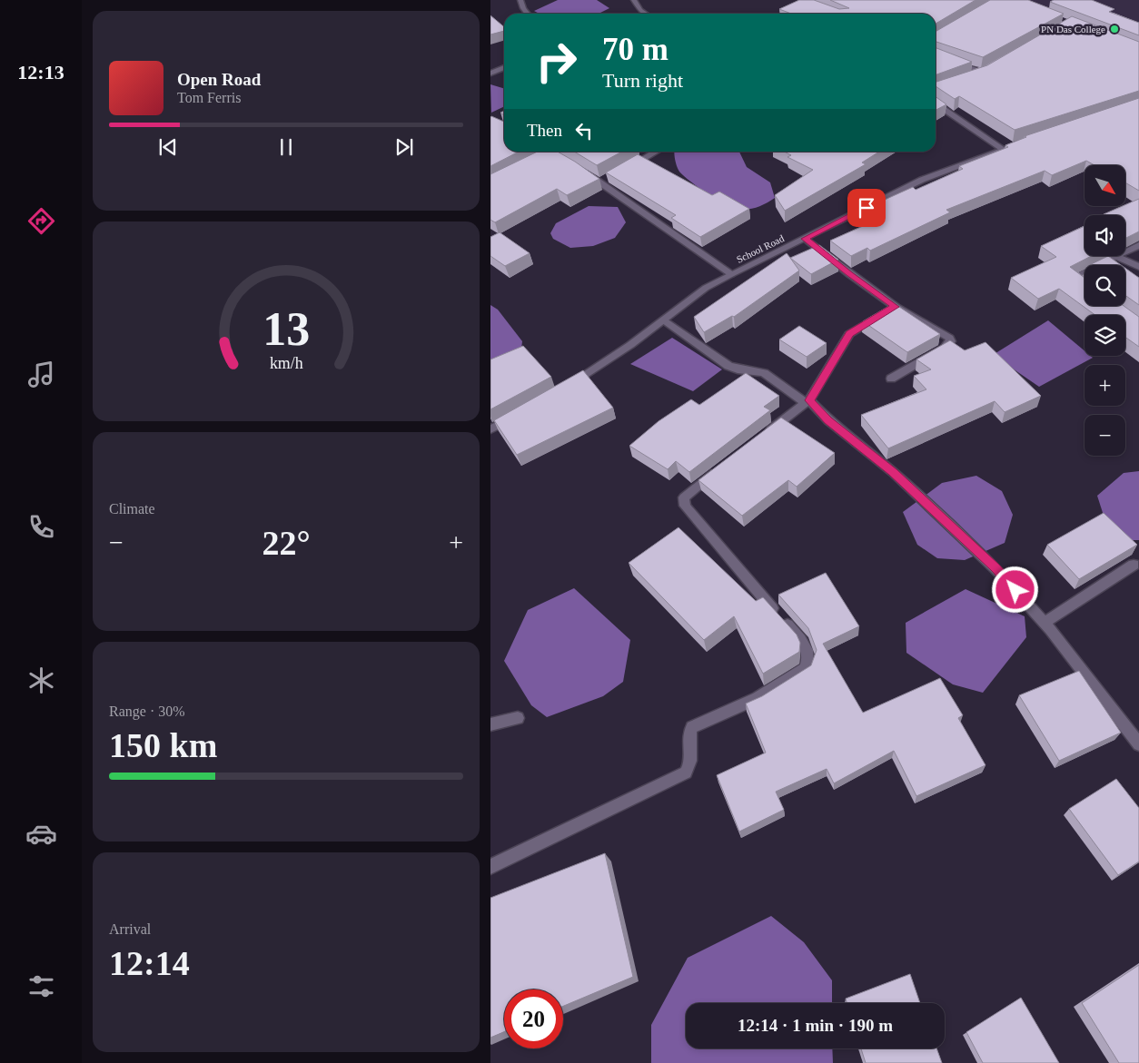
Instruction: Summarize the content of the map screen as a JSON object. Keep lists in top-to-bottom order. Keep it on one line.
{"streets":{"street":["School Road"]},"places":["PN Das College"],"north":"bottom right","page":{"tabs":"12:13","turn":["70 m","Turn right"],"song":["Open Road","Tom Ferris"],"then":"Then","map_buttons":["+","−"],"tile":["Climate",["Range · 30%","150 km"],["Arrival","12:14"]],"heat":["−","22°","+"],"limit":"20","trip":"12:14 · 1 min · 190 m","gauge":["13","km/h"]}}
